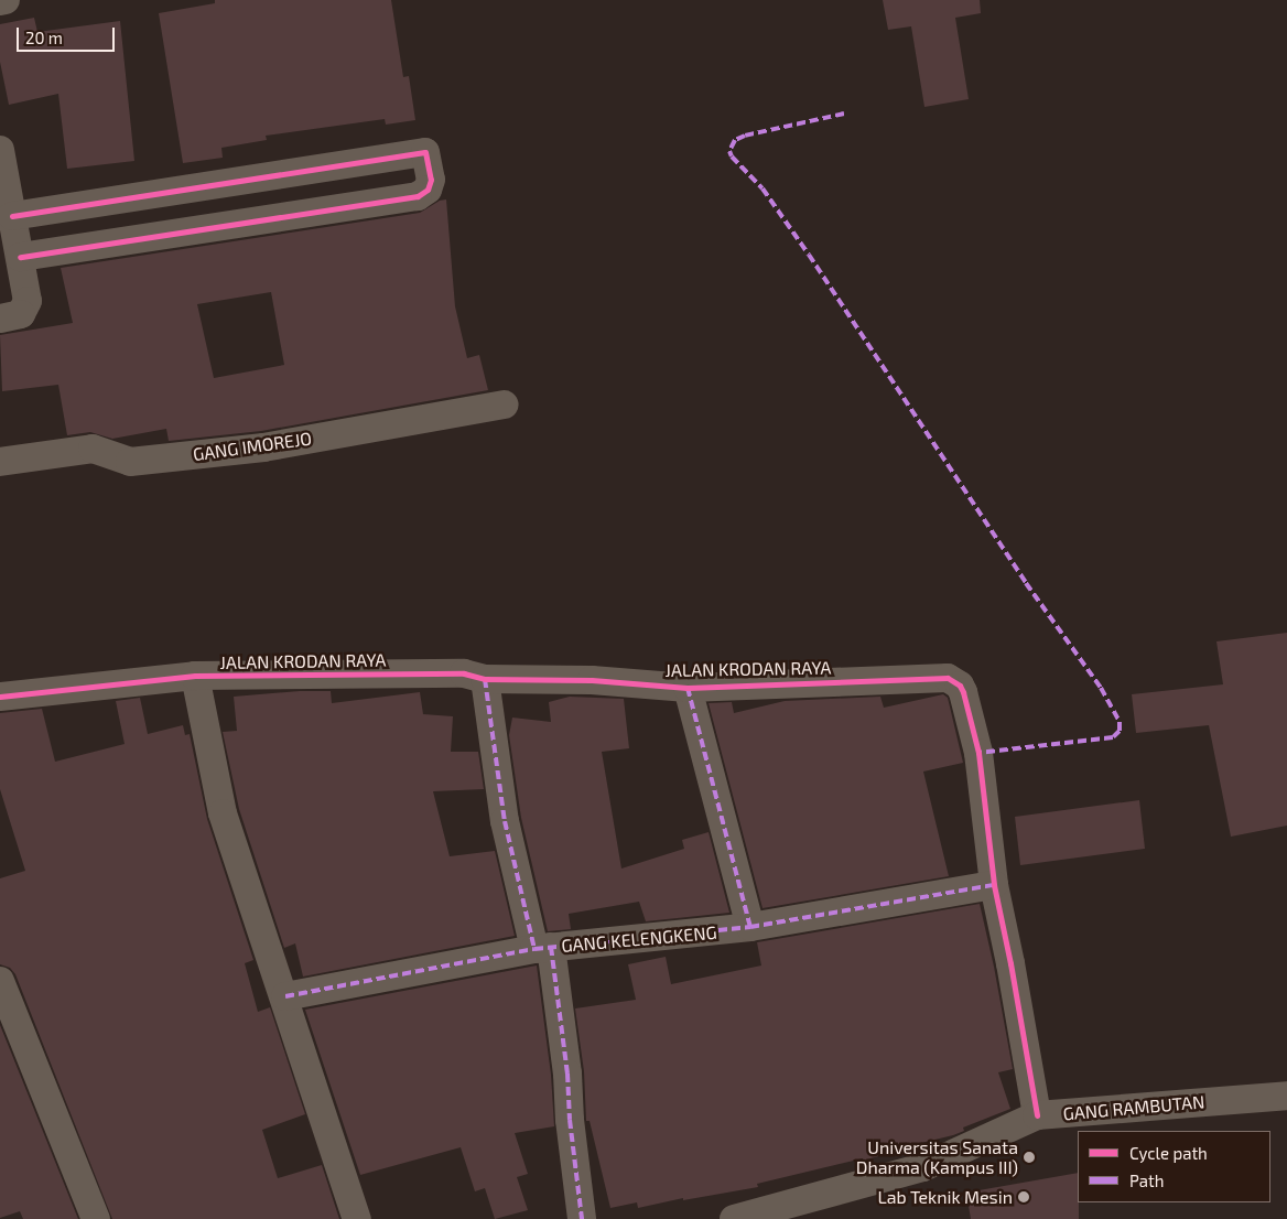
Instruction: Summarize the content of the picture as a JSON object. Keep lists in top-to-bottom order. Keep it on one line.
{"streets":{"street":["GANG IMOREJO","JALAN KRODAN RAYA","GANG KELENGKENG","GANG RAMBUTAN"]},"crossings":[["JALAN KRODAN RAYA","GANG KELENGKENG"],["JALAN KRODAN RAYA","GANG RAMBUTAN"]],"places":["Universitas Sanata Dharma (Kampus III)","Lab Teknik Mesin"],"legend":["Cycle path","Path"],"scale_bar":"20 m"}
